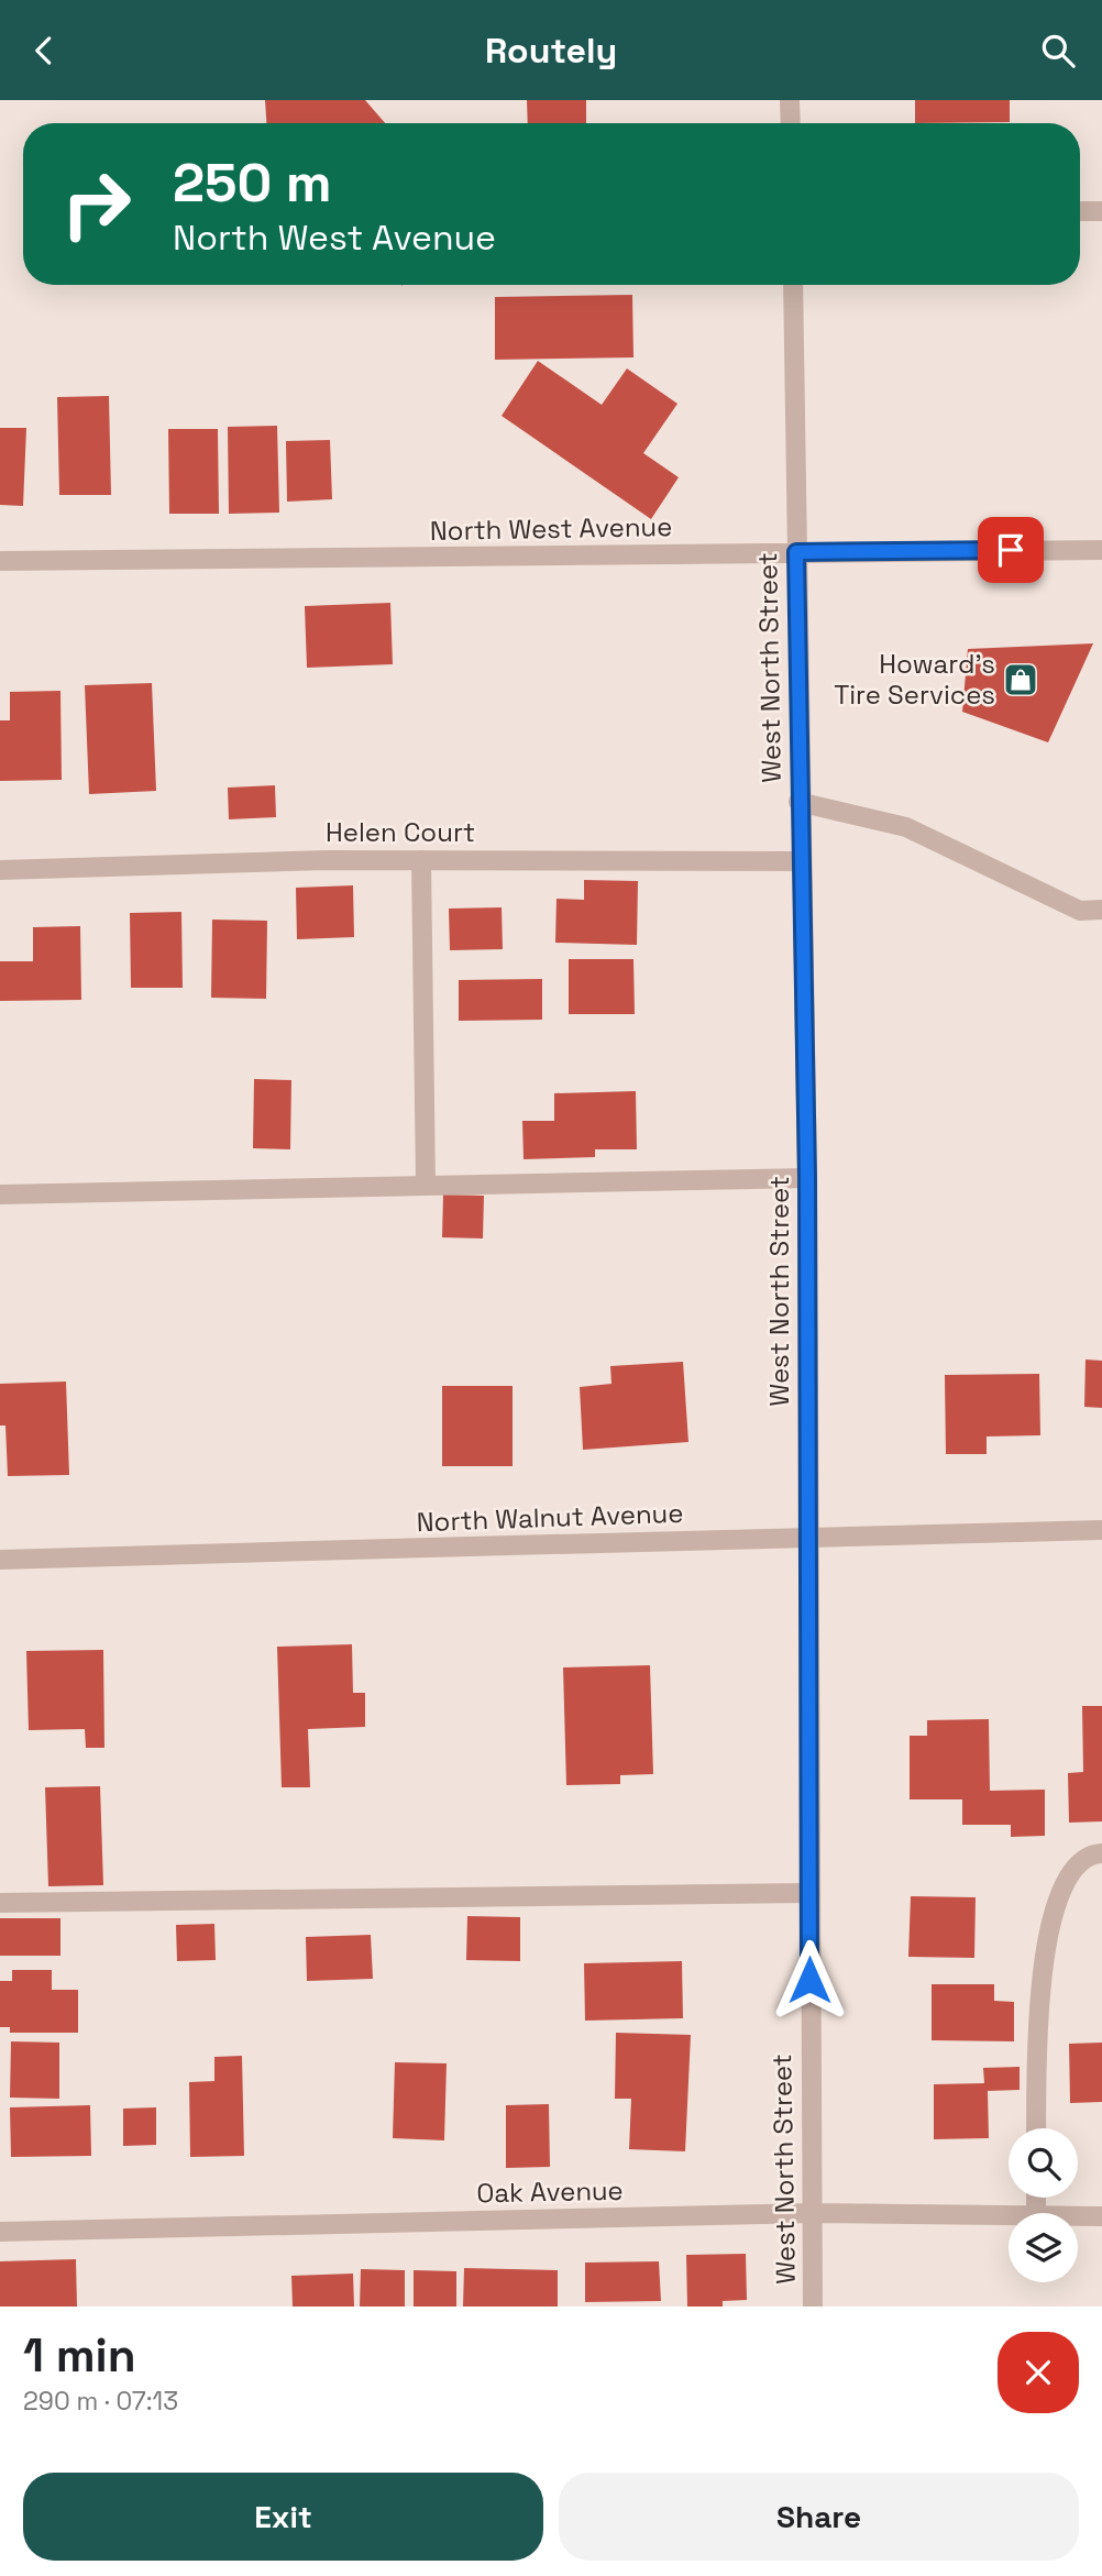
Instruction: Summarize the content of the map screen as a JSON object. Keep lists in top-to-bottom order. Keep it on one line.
{"streets":{"street":["North West Avenue","West North Street","Helen Court","North Walnut Avenue","Oak Avenue"]},"crossings":[["North West Avenue","West North Street"],["West North Street","Helen Court"],["West North Street","North Walnut Avenue"],["West North Street","Oak Avenue"]],"places":{"shop":["Howard's Tire Services"]},"page":{"header":"Routely","turn":["250 m","North West Avenue"],"heading":["1 min","290 m · 07:13"],"buttons":["Exit","Share"]}}
